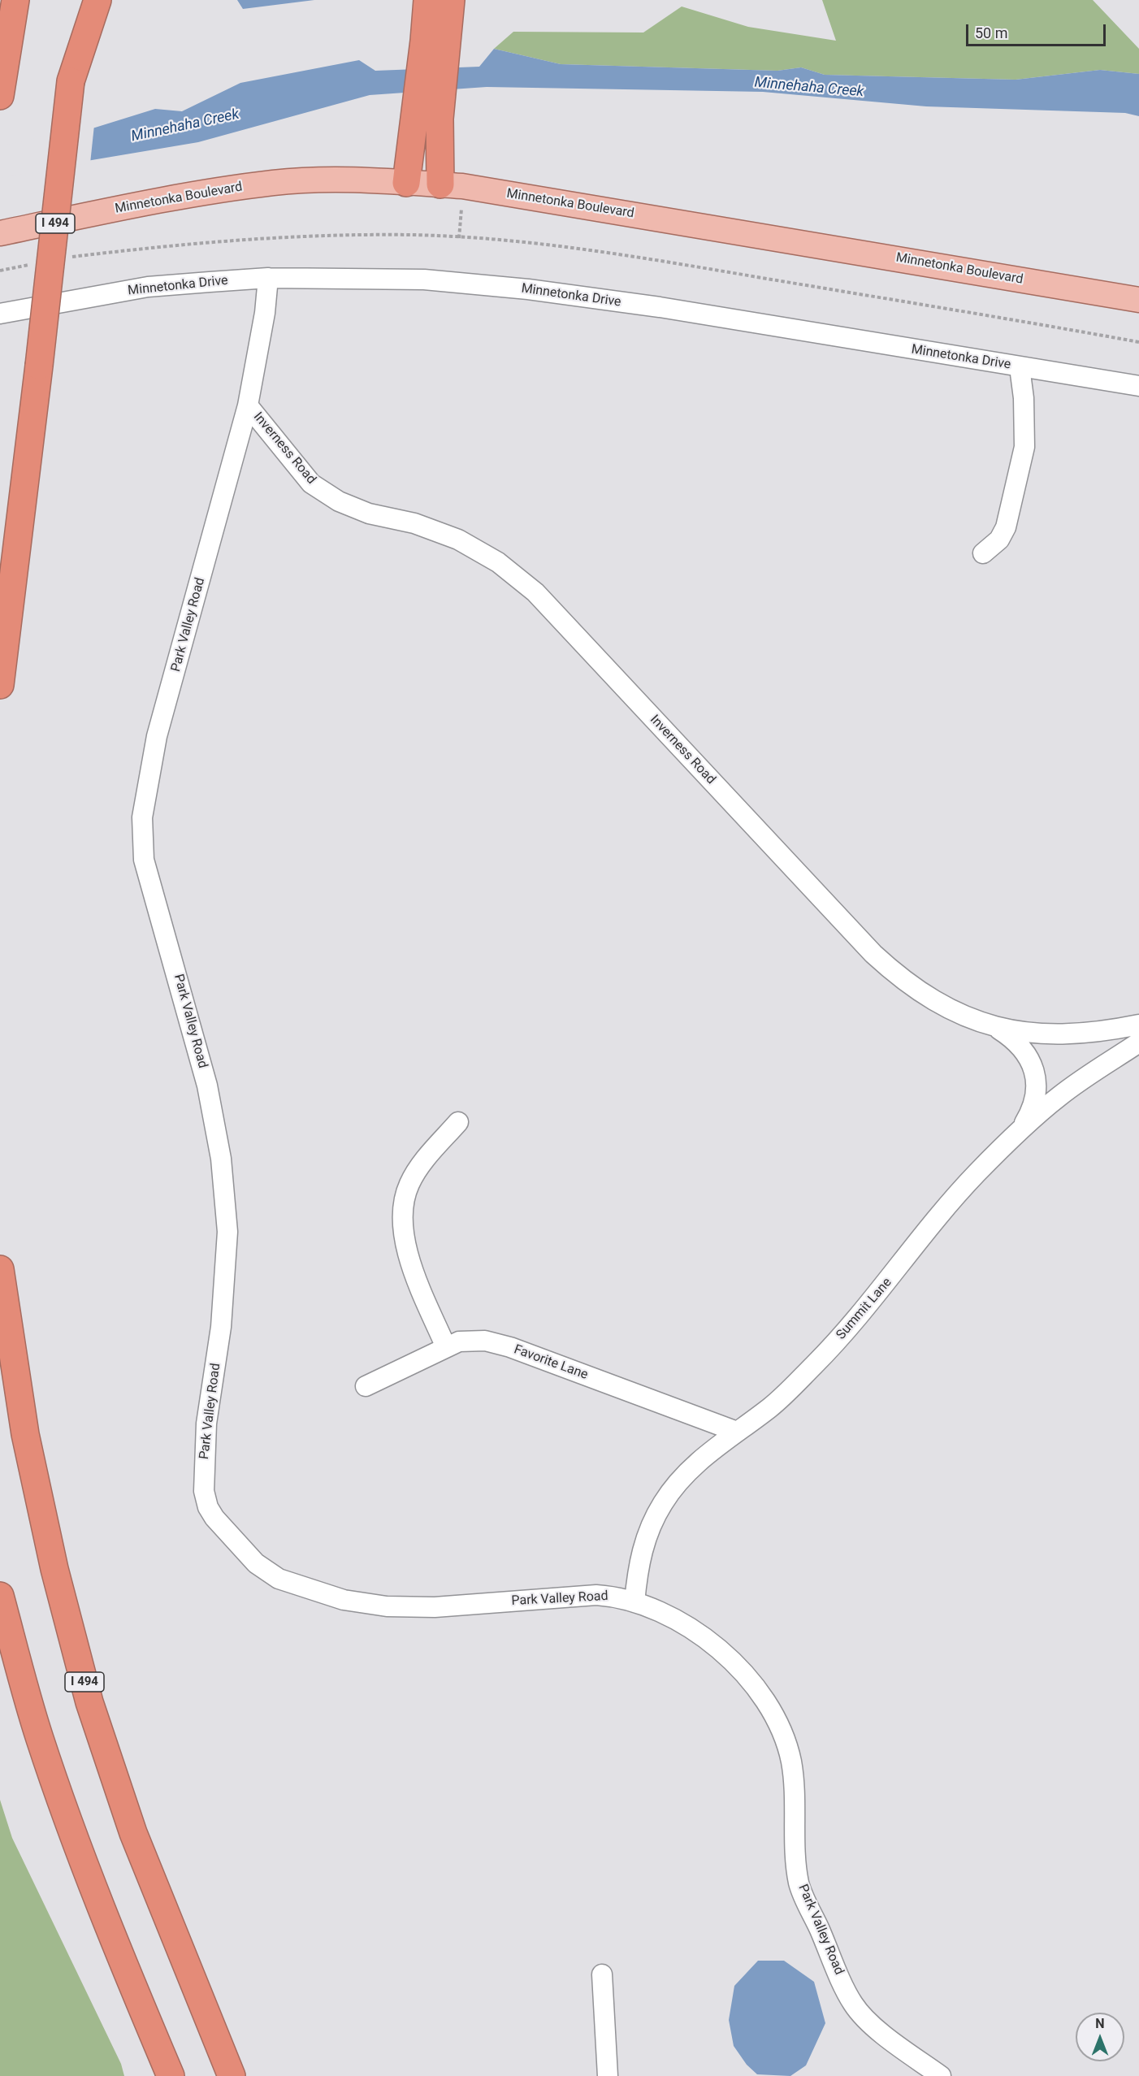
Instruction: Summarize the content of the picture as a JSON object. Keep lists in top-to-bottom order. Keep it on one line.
{"streets":{"highway":["I 494"],"main road":["Minnetonka Boulevard"],"street":["Minnetonka Drive","Inverness Road","Park Valley Road","Summit Lane","Favorite Lane"]},"crossings":[["Minnetonka Drive","Park Valley Road"],["Inverness Road","Park Valley Road"],["Park Valley Road","Summit Lane"],["Summit Lane","Favorite Lane"]],"water":["Minnehaha Creek"],"scale_bar":"50 m","north":"top"}
